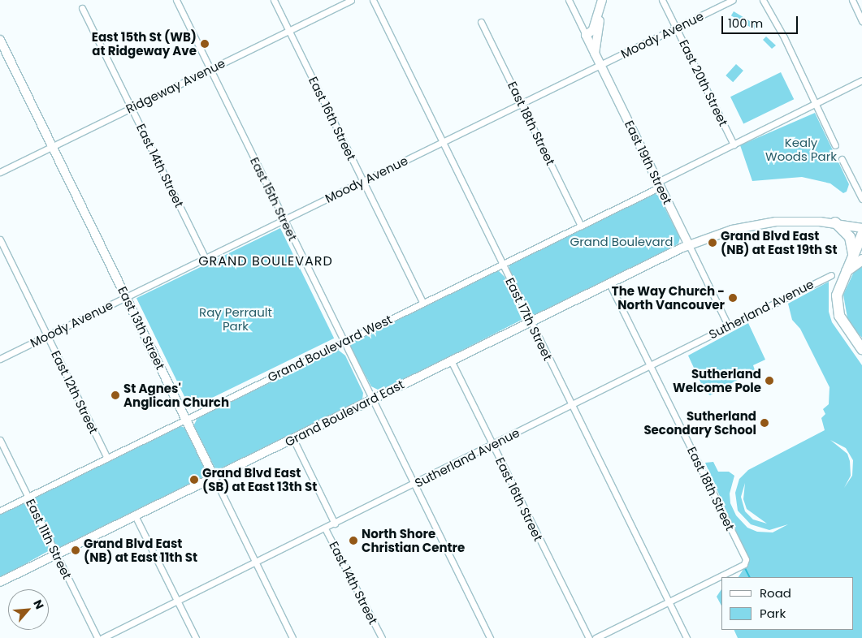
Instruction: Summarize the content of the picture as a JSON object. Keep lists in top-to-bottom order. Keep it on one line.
{"streets":{"main road":["East 19th Street","East 13th Street","Grand Boulevard East"],"street":["Moody Avenue","East 20th Street","Ridgeway Avenue","East 16th Street","East 18th Street","East 14th Street","East 15th Street","Sutherland Avenue","East 17th Street","Grand Boulevard West","East 12th Street","East 11th Street"]},"crossings":[["Moody Avenue","East 20th Street"],["Moody Avenue","East 16th Street"],["Moody Avenue","East 18th Street"],["Moody Avenue","East 19th Street"],["Moody Avenue","East 14th Street"],["Moody Avenue","East 15th Street"],["Moody Avenue","East 17th Street"],["Moody Avenue","East 13th Street"],["Moody Avenue","East 12th Street"],["East 20th Street","Grand Boulevard West"],["Ridgeway Avenue","East 16th Street"],["Ridgeway Avenue","East 14th Street"],["Ridgeway Avenue","East 15th Street"],["Ridgeway Avenue","East 13th Street"],["East 16th Street","Sutherland Avenue"],["East 16th Street","Grand Boulevard West"],["East 16th Street","Grand Boulevard East"],["East 18th Street","Sutherland Avenue"],["East 18th Street","East 17th Street"],["East 18th Street","Grand Boulevard West"],["East 18th Street","Grand Boulevard East"],["East 19th Street","Sutherland Avenue"],["East 19th Street","Grand Boulevard West"],["East 19th Street","Grand Boulevard East"],["East 14th Street","Sutherland Avenue"],["East 14th Street","Grand Boulevard East"],["East 15th Street","Sutherland Avenue"],["East 15th Street","Grand Boulevard West"],["East 15th Street","Grand Boulevard East"],["Sutherland Avenue","East 17th Street"],["Sutherland Avenue","East 13th Street"],["East 17th Street","Grand Boulevard West"],["East 17th Street","Grand Boulevard East"],["East 13th Street","Grand Boulevard West"],["East 13th Street","Grand Boulevard East"],["Grand Boulevard West","East 12th Street"],["Grand Boulevard West","East 11th Street"],["Grand Boulevard East","East 11th Street"]],"districts":["GRAND BOULEVARD"],"parks":["Kealy Woods Park","Grand Boulevard","Ray Perrault Park"],"places":["East 15th St (WB) at Ridgeway Ave","Grand Blvd East (NB) at East 19th St","The Way Church - North Vancouver","Sutherland Welcome Pole","St Agnes' Anglican Church","Sutherland Secondary School","Grand Blvd East (SB) at East 13th St","North Shore Christian Centre","Grand Blvd East (NB) at East 11th St"],"legend":["Road","Park"],"scale_bar":"100 m","north":"top right"}
